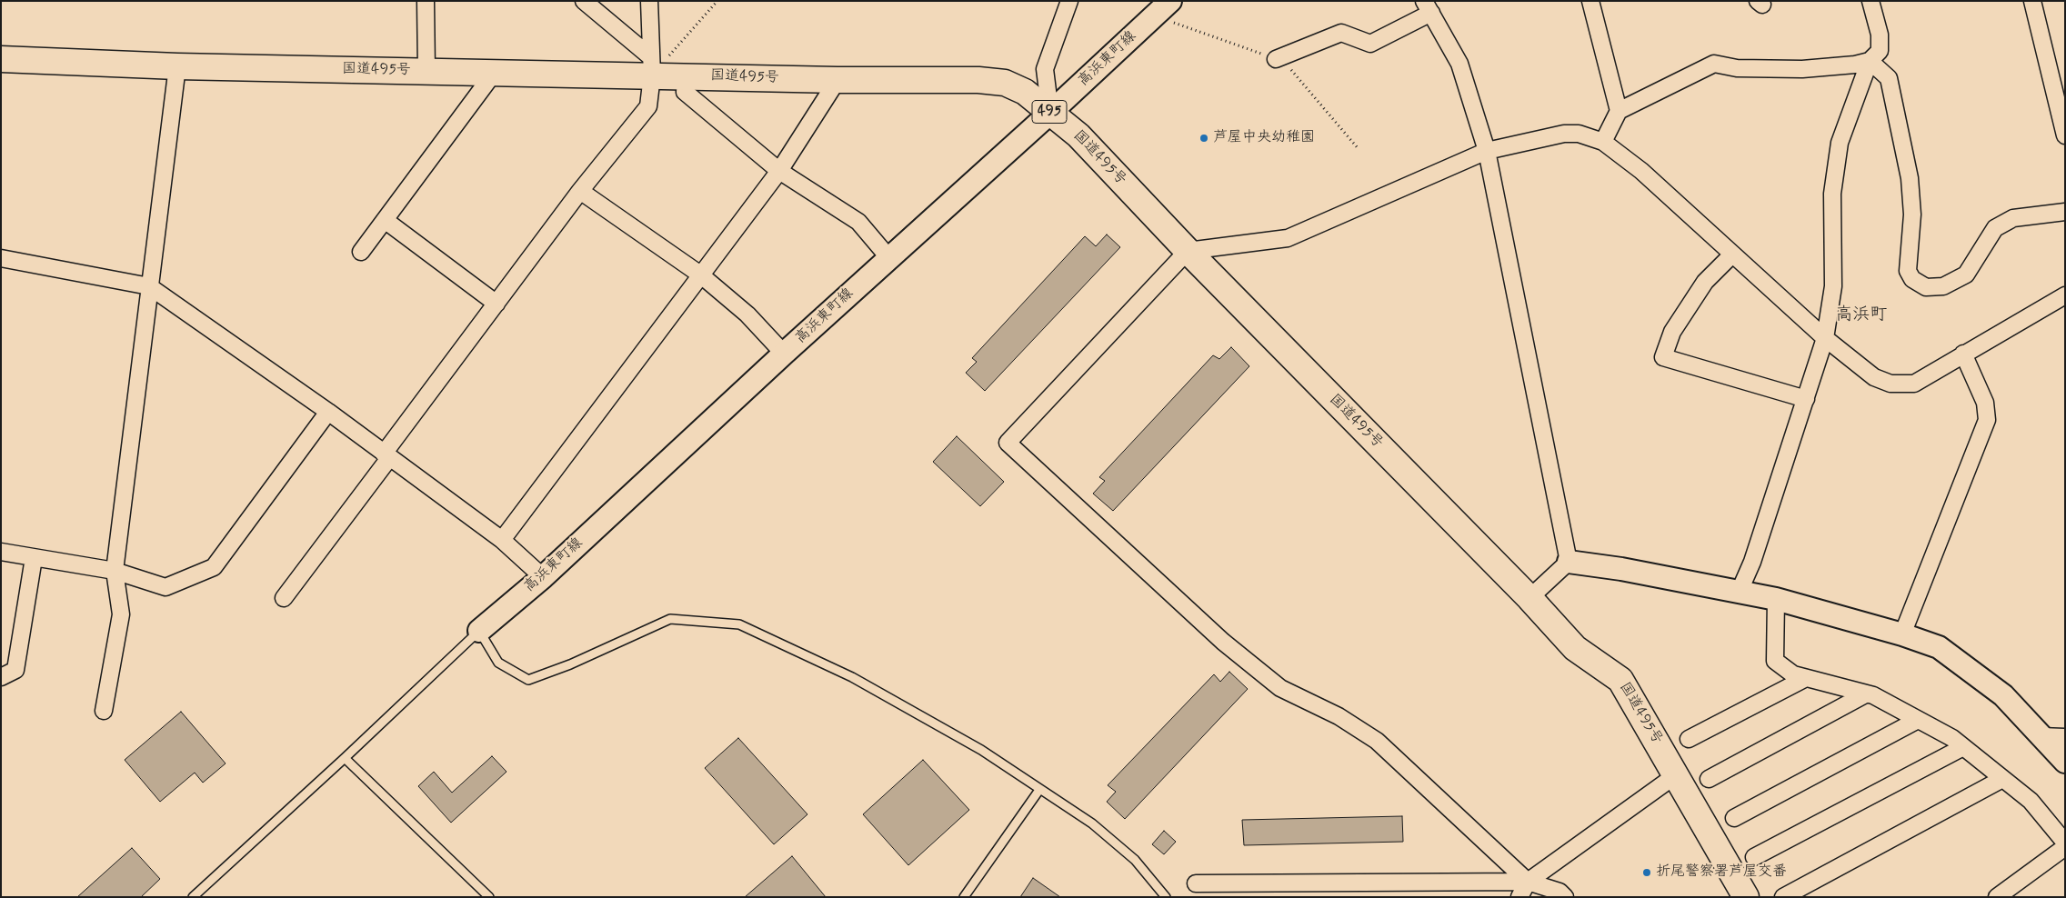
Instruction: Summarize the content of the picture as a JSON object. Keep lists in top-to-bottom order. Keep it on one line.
{"streets":{"highway":["国道495号","495"],"main road":["高浜東町線"]},"crossings":[["高浜東町線","国道495号"]],"districts":["高浜町"],"places":["芦屋中央幼稚園","折尾警察署芦屋交番"]}
